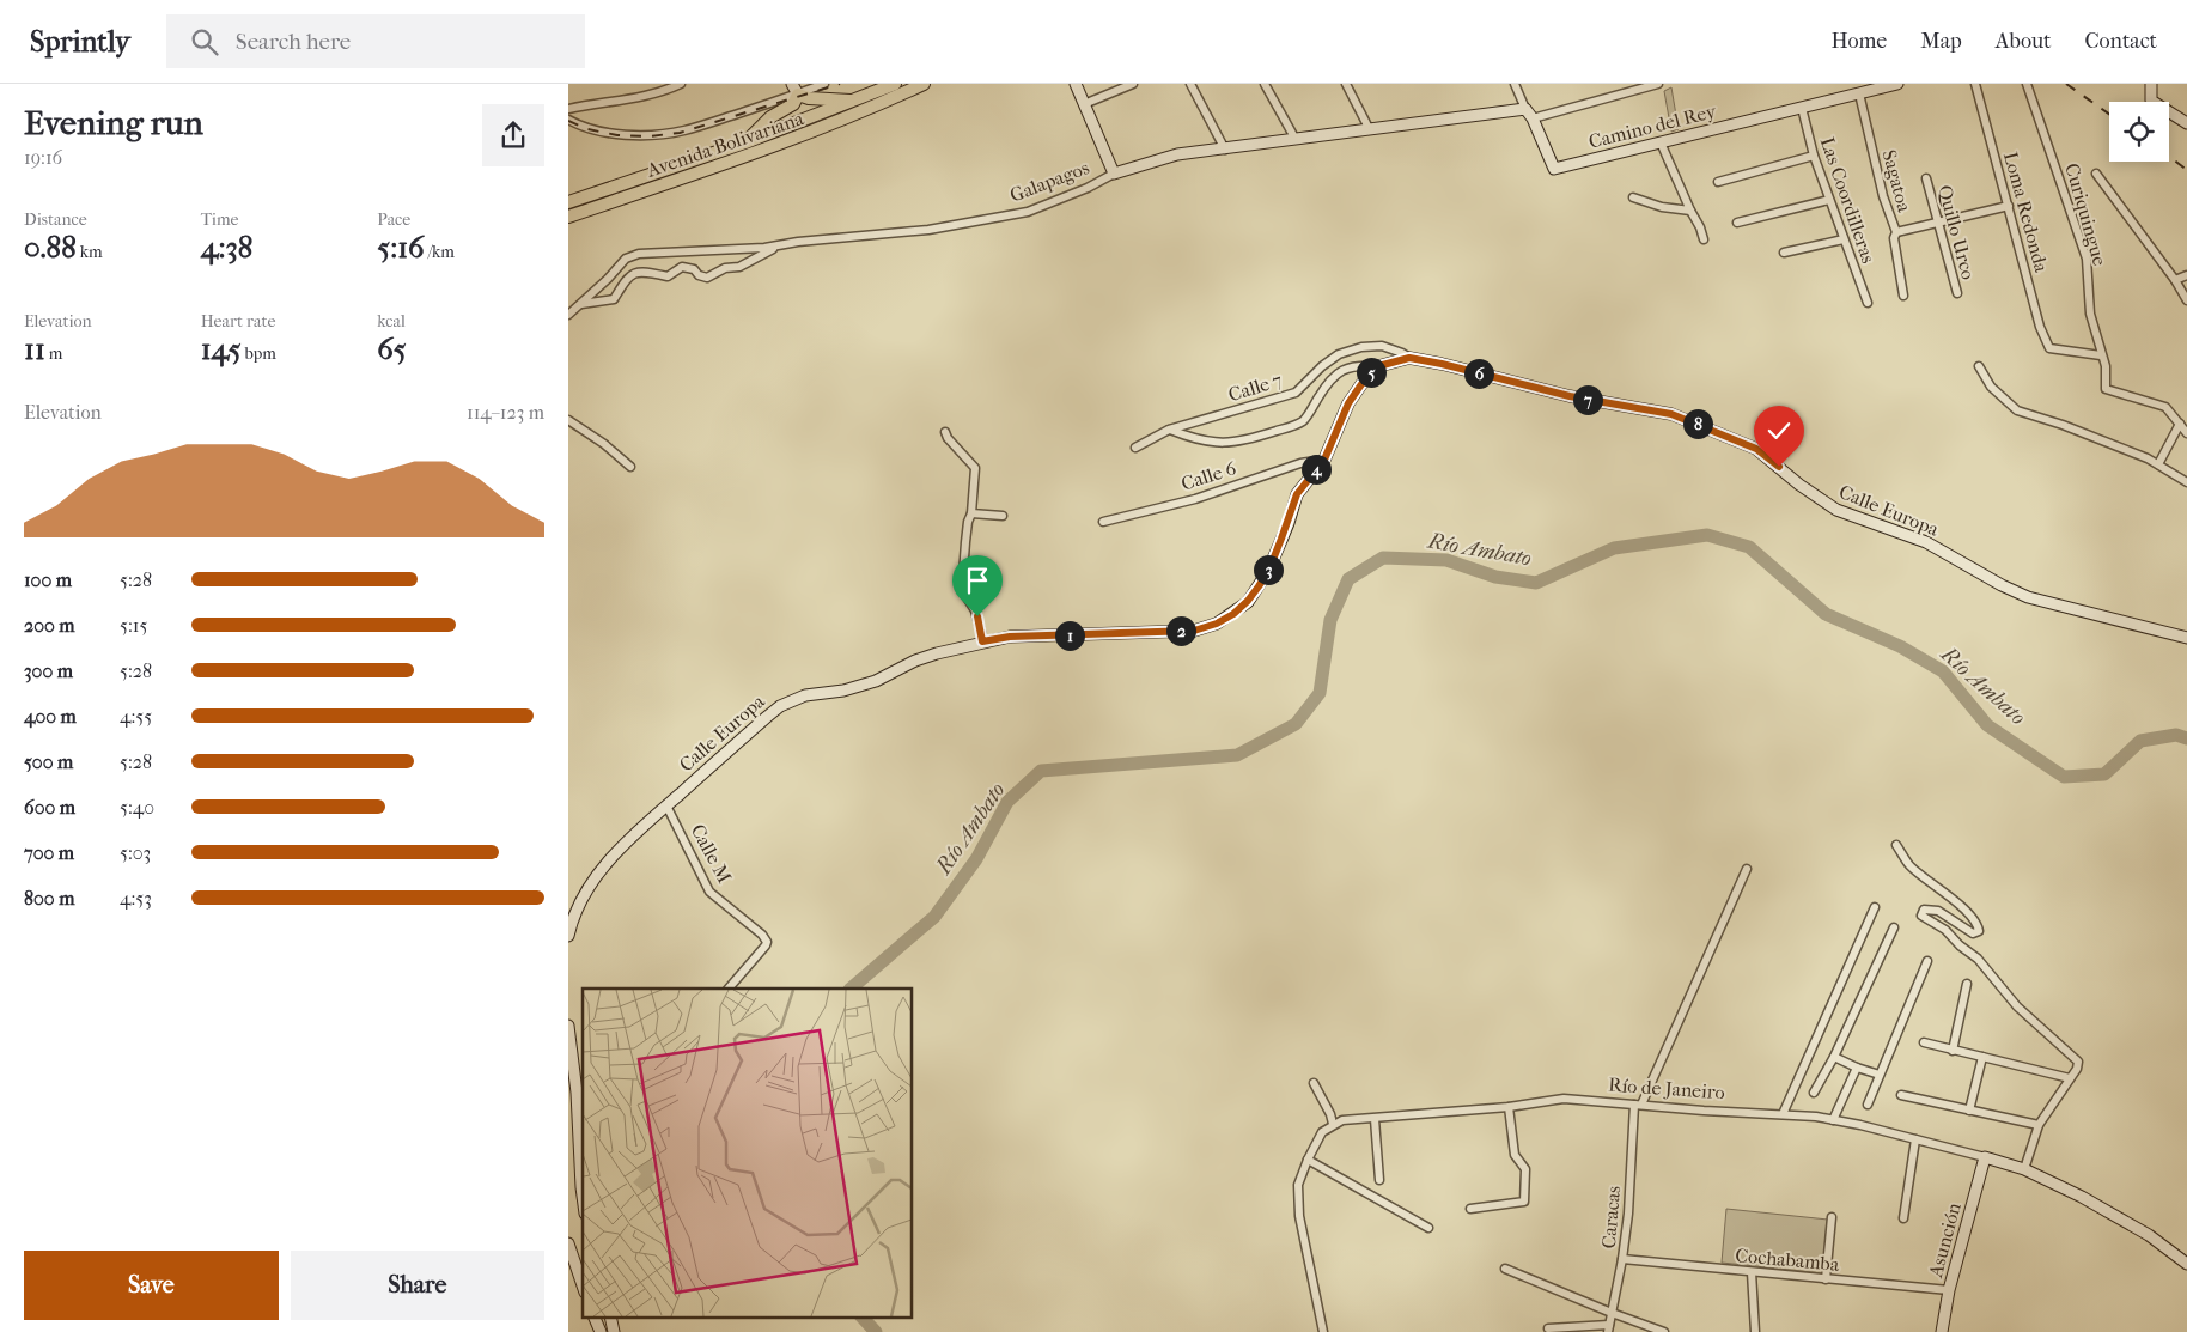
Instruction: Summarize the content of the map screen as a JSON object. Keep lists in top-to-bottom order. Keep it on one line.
{"streets":{"main road":["Avenida Bolivariana"],"street":["Camino del Rey","Galapagos","Sagatoa","Las Coordilleras","Loma Redonda","Curiquingue","Quillo Urco","Calle 7","Calle 6","Calle Europa","Calle M","Río de Janeiro","Caracas","Asunción","Cochabamba"]},"crossings":[["Camino del Rey","Galapagos"],["Camino del Rey","Sagatoa"],["Camino del Rey","Las Coordilleras"],["Sagatoa","Loma Redonda"],["Sagatoa","Quillo Urco"],["Loma Redonda","Curiquingue"],["Calle 7","Calle Europa"],["Calle 6","Calle Europa"],["Calle Europa","Calle M"],["Río de Janeiro","Caracas"],["Río de Janeiro","Asunción"],["Caracas","Cochabamba"],["Asunción","Cochabamba"]],"water":["Río Ambato"],"page":{"header":"Sprintly","search":"Search here","nav":["Home","Map","About","Contact"],"heading":["Evening run","19:16"],"stats":[["Distance","0.88 km"],["Time","4:38"],["Pace","5:16 /km"],["Elevation","11 m"],["Heart rate","145 bpm"],["kcal","65"]],"pins":["5","6","7","8","4","3","2","1"],"chart":["Elevation","114–123 m"],"list":[{"name":"100 m","note":"5:28"},{"name":"200 m","note":"5:15"},{"name":"300 m","note":"5:28"},{"name":"400 m","note":"4:55"},{"name":"500 m","note":"5:28"},{"name":"600 m","note":"5:40"},{"name":"700 m","note":"5:03"},{"name":"800 m","note":"4:53"}],"buttons":["Save","Share"]}}
